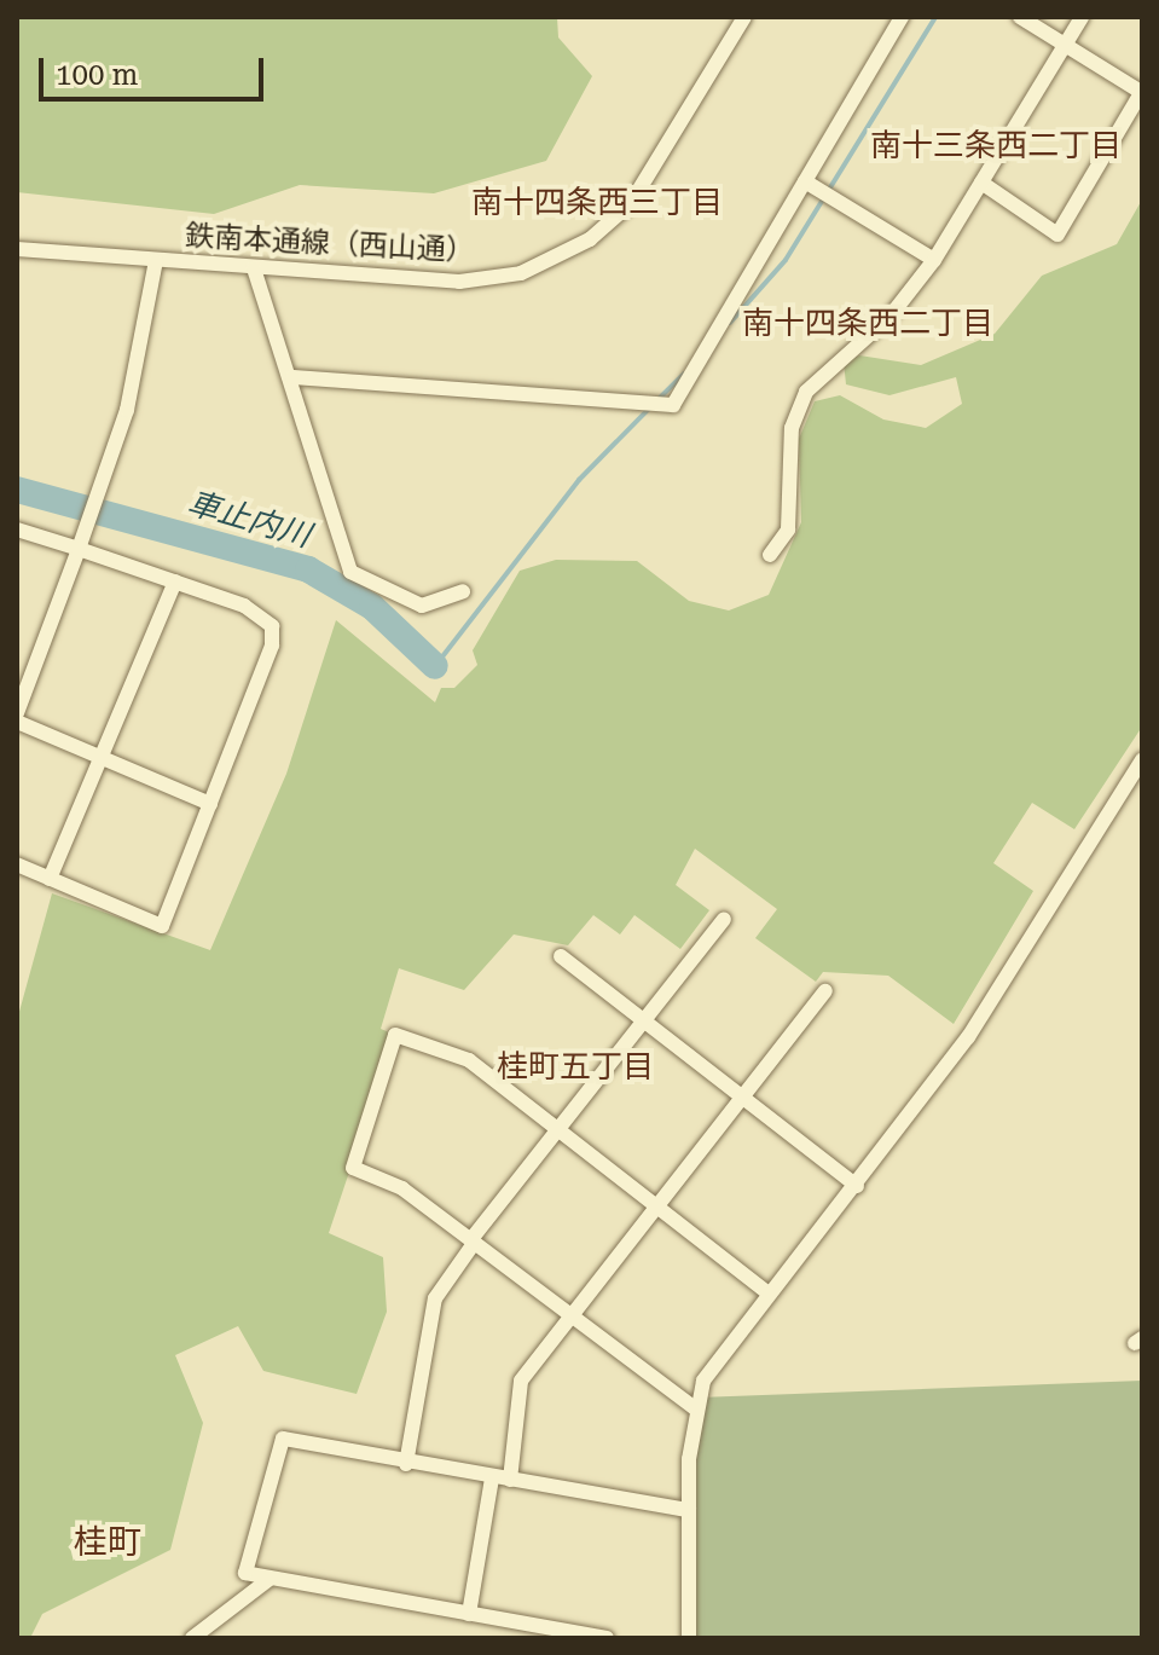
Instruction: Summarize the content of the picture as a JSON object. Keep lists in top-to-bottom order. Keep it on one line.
{"streets":{"street":["鉄南本通線（西山通）"]},"districts":["南十三条西二丁目","南十四条西三丁目","南十四条西二丁目","桂町五丁目","桂町"],"water":["車止内川"],"scale_bar":"100 m"}
